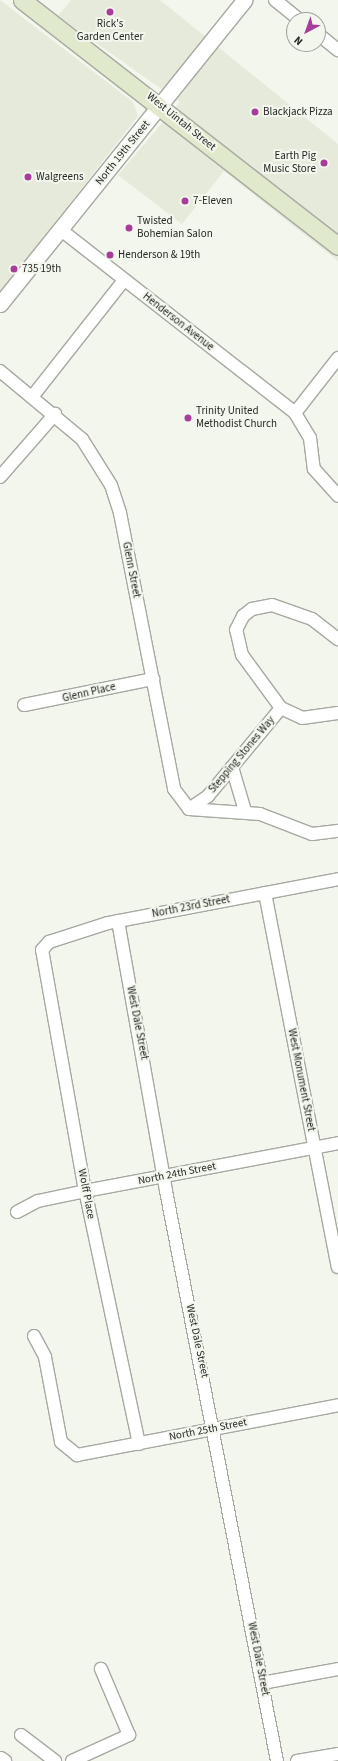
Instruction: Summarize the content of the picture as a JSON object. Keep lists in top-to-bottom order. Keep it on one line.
{"streets":{"main road":["West Uintah Street"],"street":["North 19th Street","Henderson Avenue","Glenn Street","Glenn Place","Stepping Stones Way","North 23rd Street","West Dale Street","West Monument Street","North 24th Street","Wolff Place","North 25th Street"]},"crossings":[["West Uintah Street","North 19th Street"],["North 19th Street","Henderson Avenue"],["Glenn Street","Glenn Place"],["Glenn Street","Stepping Stones Way"],["North 23rd Street","West Dale Street"],["North 23rd Street","West Monument Street"],["North 23rd Street","Wolff Place"],["West Dale Street","North 24th Street"],["West Dale Street","North 25th Street"],["West Monument Street","North 24th Street"],["North 24th Street","Wolff Place"],["Wolff Place","North 25th Street"]],"places":["Rick's Garden Center","Blackjack Pizza","Earth Pig Music Store","Walgreens","7-Eleven","Twisted Bohemian Salon","Henderson & 19th","735 19th","Trinity United Methodist Church"],"north":"bottom left"}
